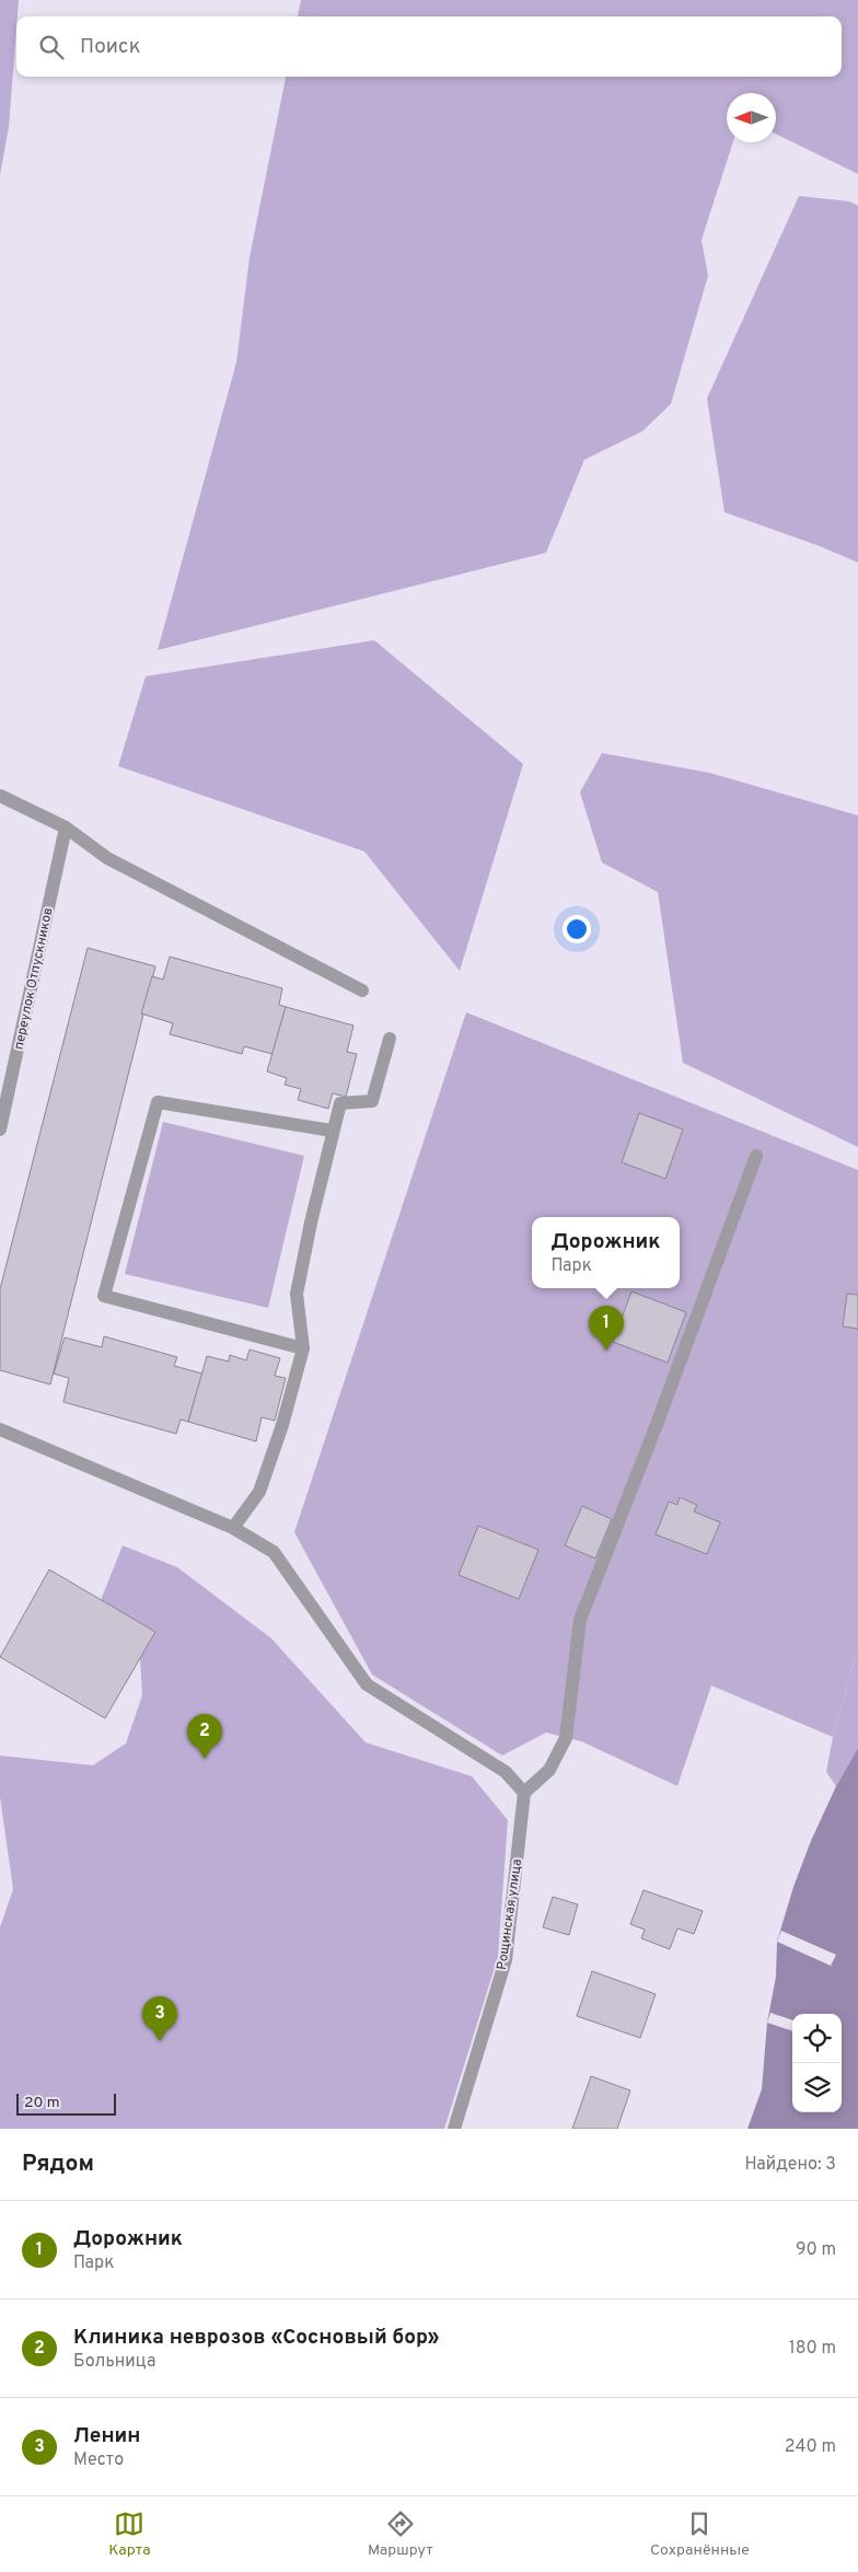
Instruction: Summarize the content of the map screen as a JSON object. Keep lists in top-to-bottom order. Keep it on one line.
{"streets":{"street":["переулок Отпускников","Рощинская улица"]},"scale_bar":"20 m","north":"left","page":{"search":"Поиск","popup":["Дорожник","Парк"],"pins":["1","2","3"],"scale":"20 m","heading":["Рядом","Найдено: 3"],"list":[{"mark":"1","name":"Дорожник","note":"Парк","value":"90 m"},{"mark":"2","name":"Клиника неврозов «Сосновый бор»","note":"Больница","value":"180 m"},{"mark":"3","name":"Ленин","note":"Место","value":"240 m"}],"nav":["Карта","Маршрут","Сохранённые"]}}
